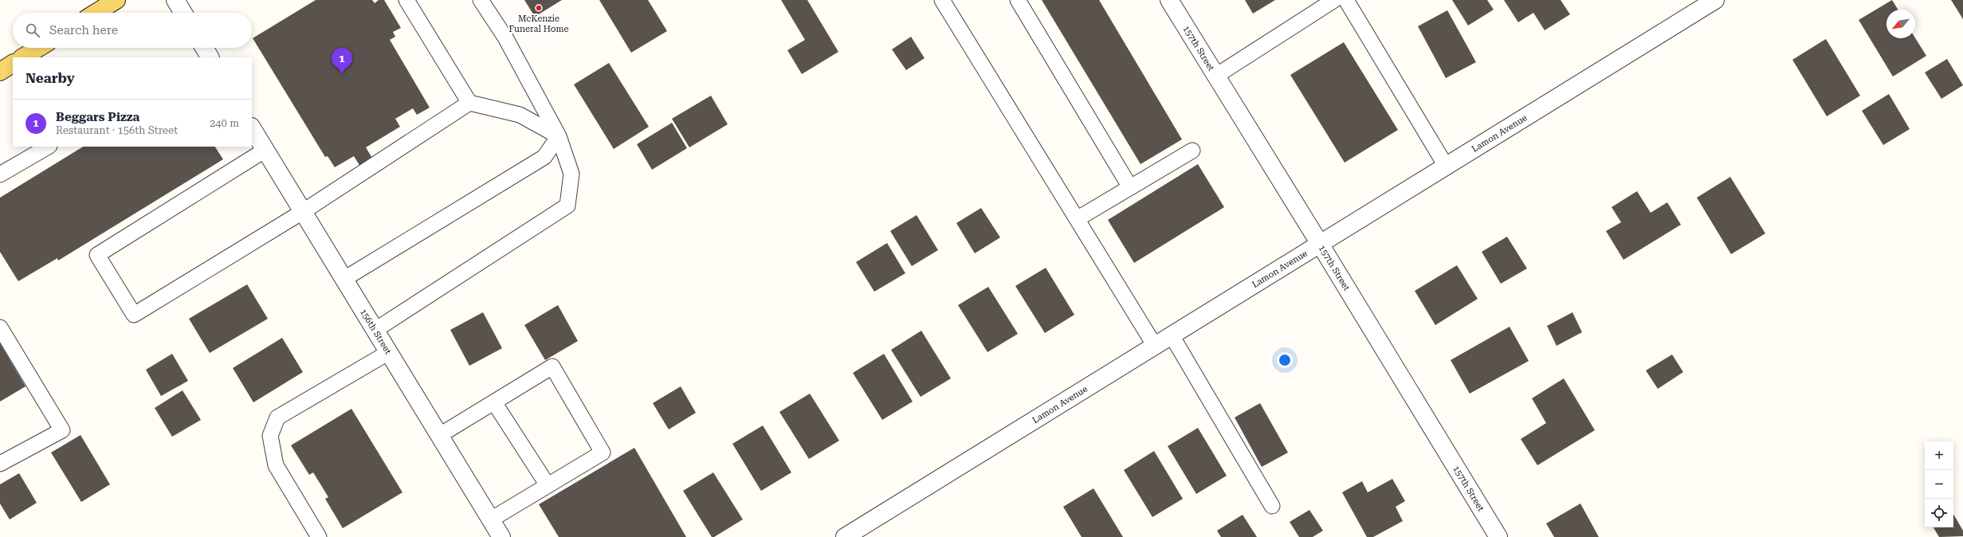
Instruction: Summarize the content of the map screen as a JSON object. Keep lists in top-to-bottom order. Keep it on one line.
{"streets":{"street":["157th Street","Lamon Avenue","156th Street"]},"crossings":[["157th Street","Lamon Avenue"]],"places":["McKenzie Funeral Home"],"north":"bottom left","page":{"search":"Search here","pins":"1","heading":"Nearby","list":[{"mark":"1","name":"Beggars Pizza","note":"Restaurant · 156th Street","value":"240 m"}],"map_buttons":["+","−"]}}
